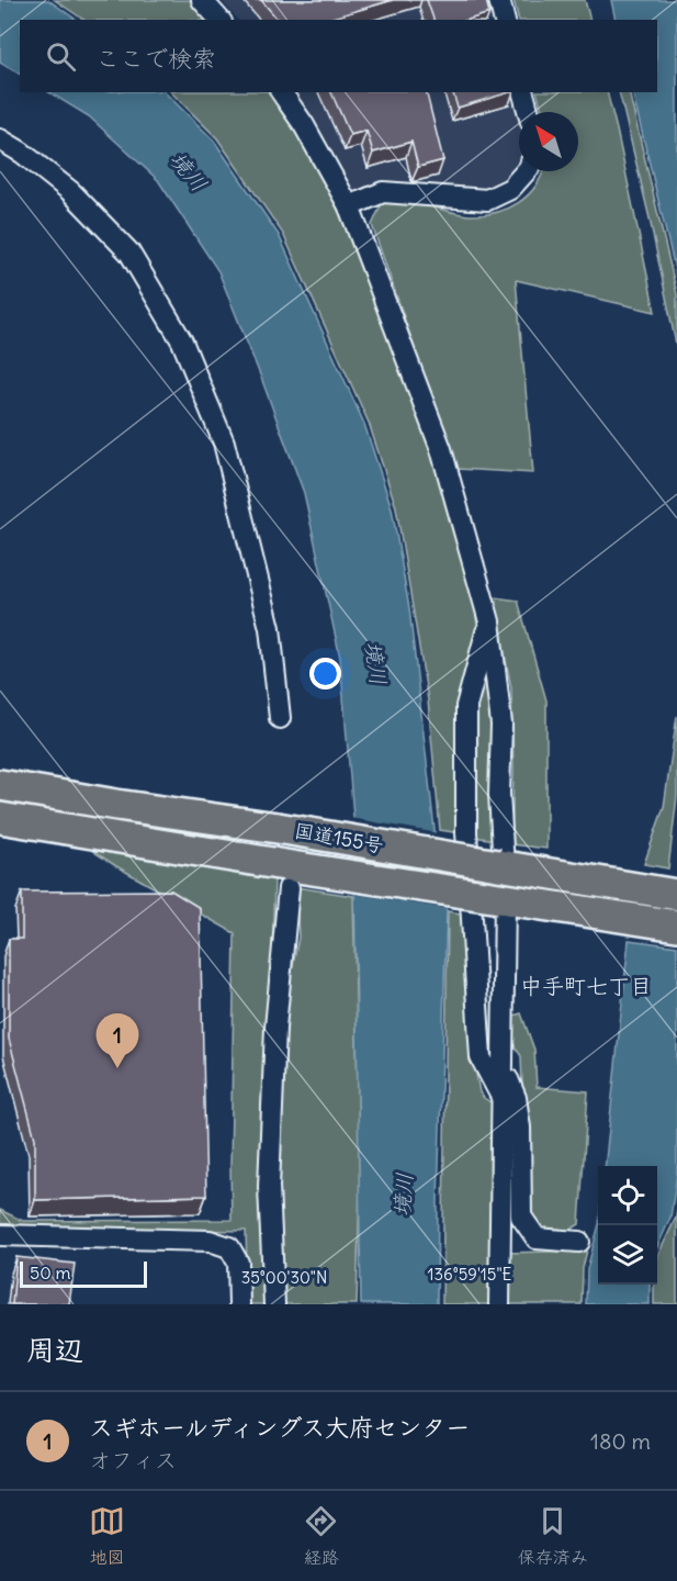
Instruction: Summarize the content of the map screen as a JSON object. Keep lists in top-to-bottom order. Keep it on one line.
{"streets":{"highway":["国道155号"]},"districts":["中手町七丁目"],"water":["境川"],"scale_bar":"50 m","north":"top left","page":{"search":"ここで検索","pins":"1","scale":"50 m","heading":"周辺","list":[{"mark":"1","name":"スギホールディングス大府センター","note":"オフィス","value":"180 m"}],"nav":["地図","経路","保存済み"]},"coordinates":["136°59'15\"E","35°00'30\"N"]}
